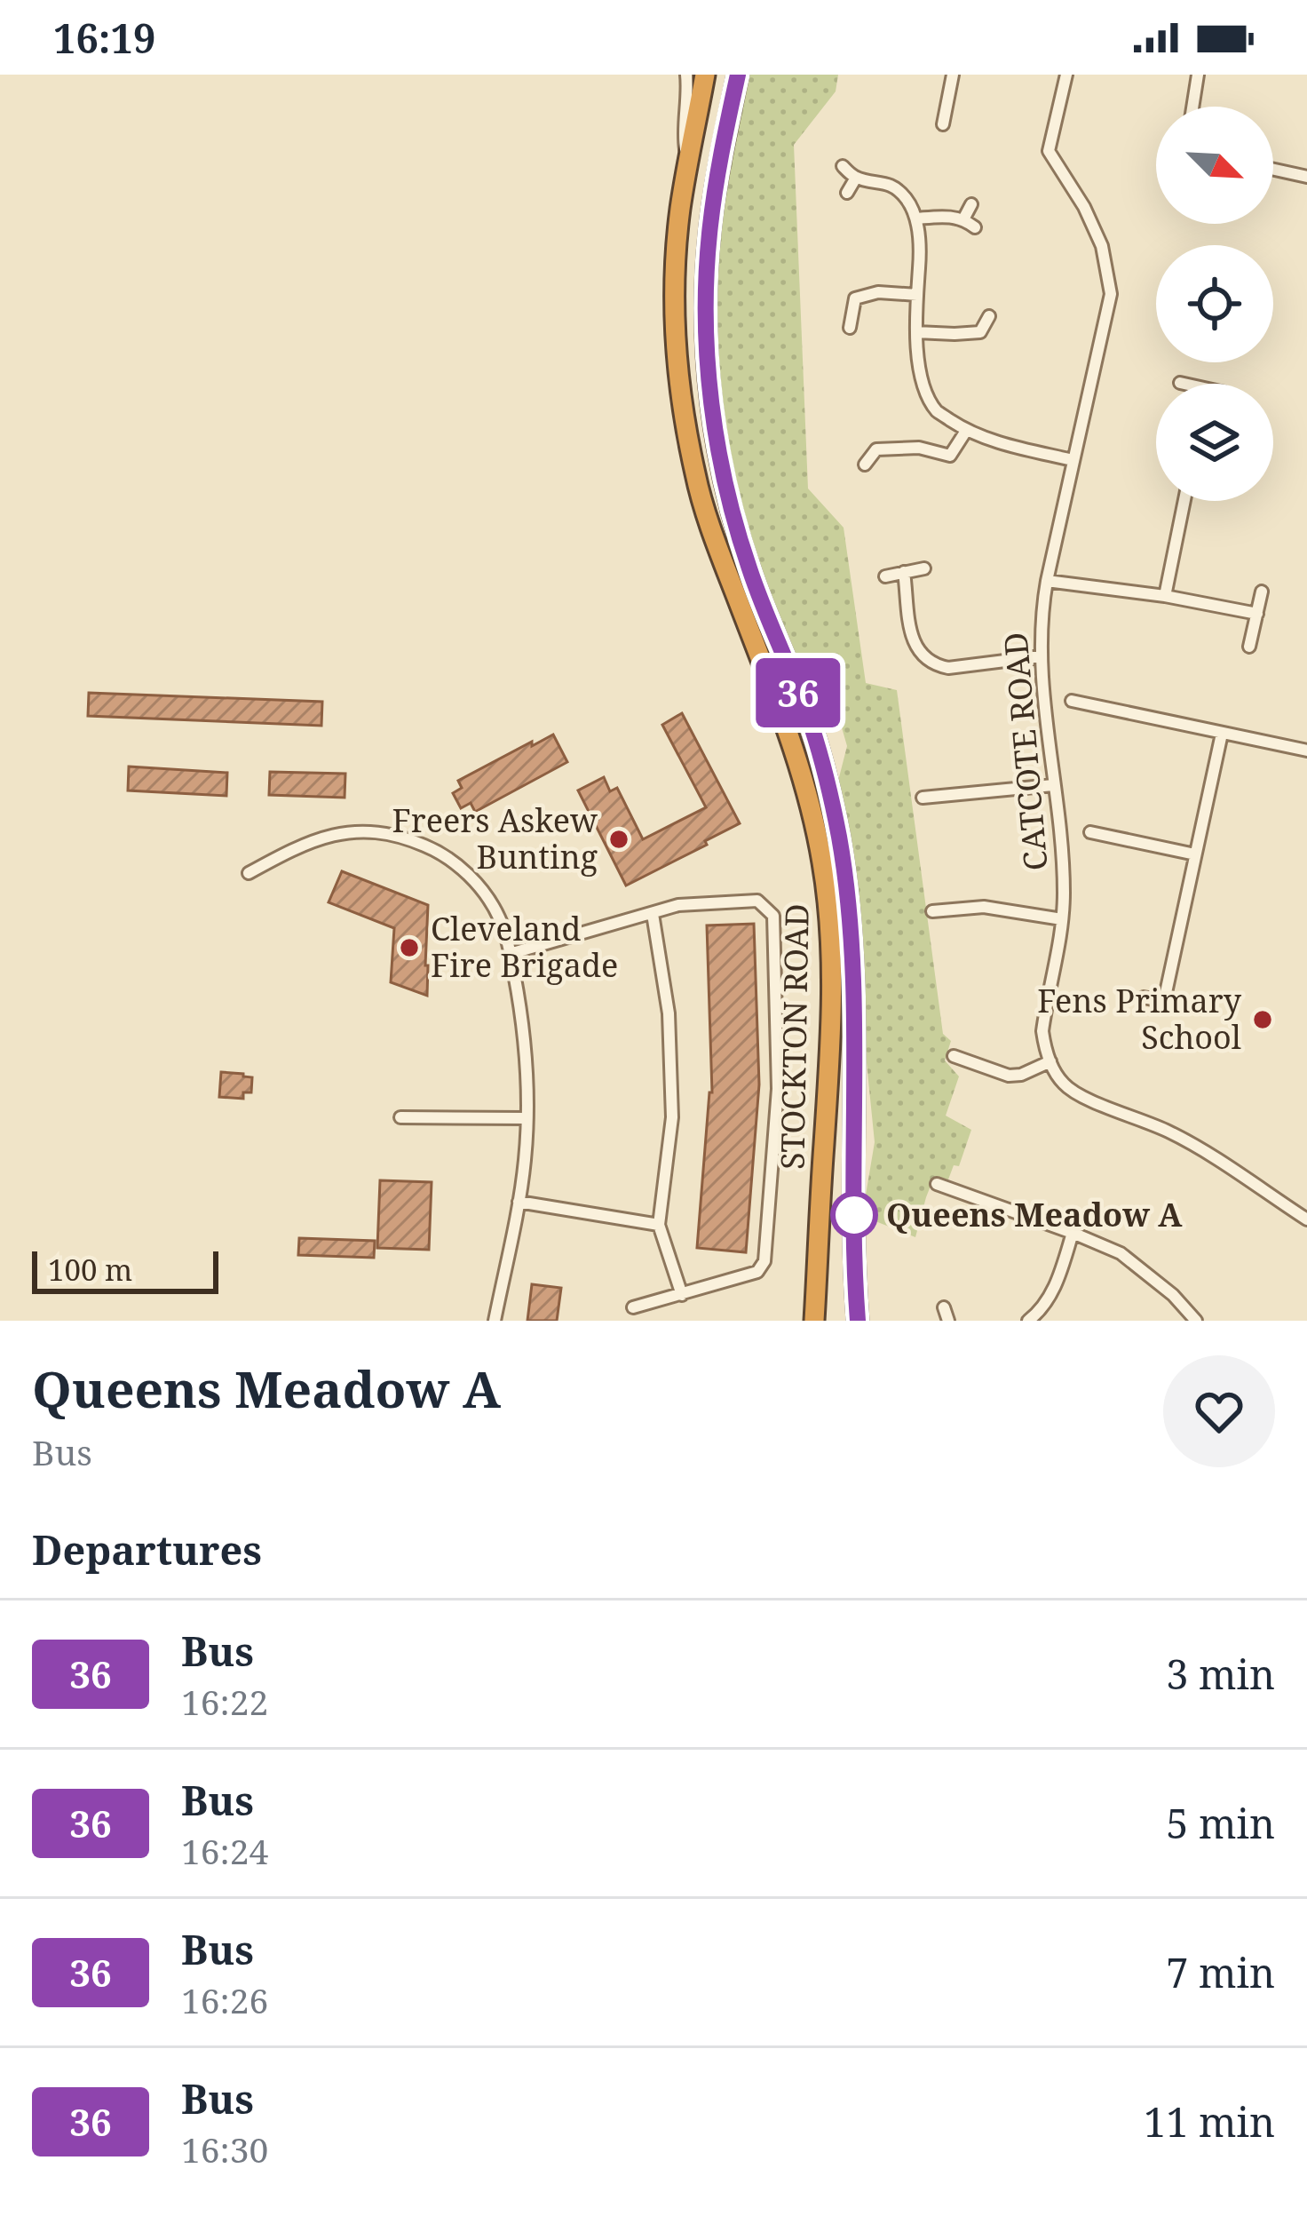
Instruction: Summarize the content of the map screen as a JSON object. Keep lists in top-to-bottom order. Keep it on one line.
{"streets":{"highway":["STOCKTON ROAD"],"street":["CATCOTE ROAD"]},"places":["Freers Askew Bunting","Cleveland Fire Brigade","Fens Primary School","Queens Meadow A"],"lines":["bus line 36"],"scale_bar":"100 m","north":"bottom right","page":{"status":"16:19","on_map":"36","scale":"100 m","heading":[["Queens Meadow A","Bus"],"Departures"],"list":[{"mark":"36","name":"Bus","note":"16:22","value":"3 min"},{"mark":"36","name":"Bus","note":"16:24","value":"5 min"},{"mark":"36","name":"Bus","note":"16:26","value":"7 min"},{"mark":"36","name":"Bus","note":"16:30","value":"11 min"}]}}
